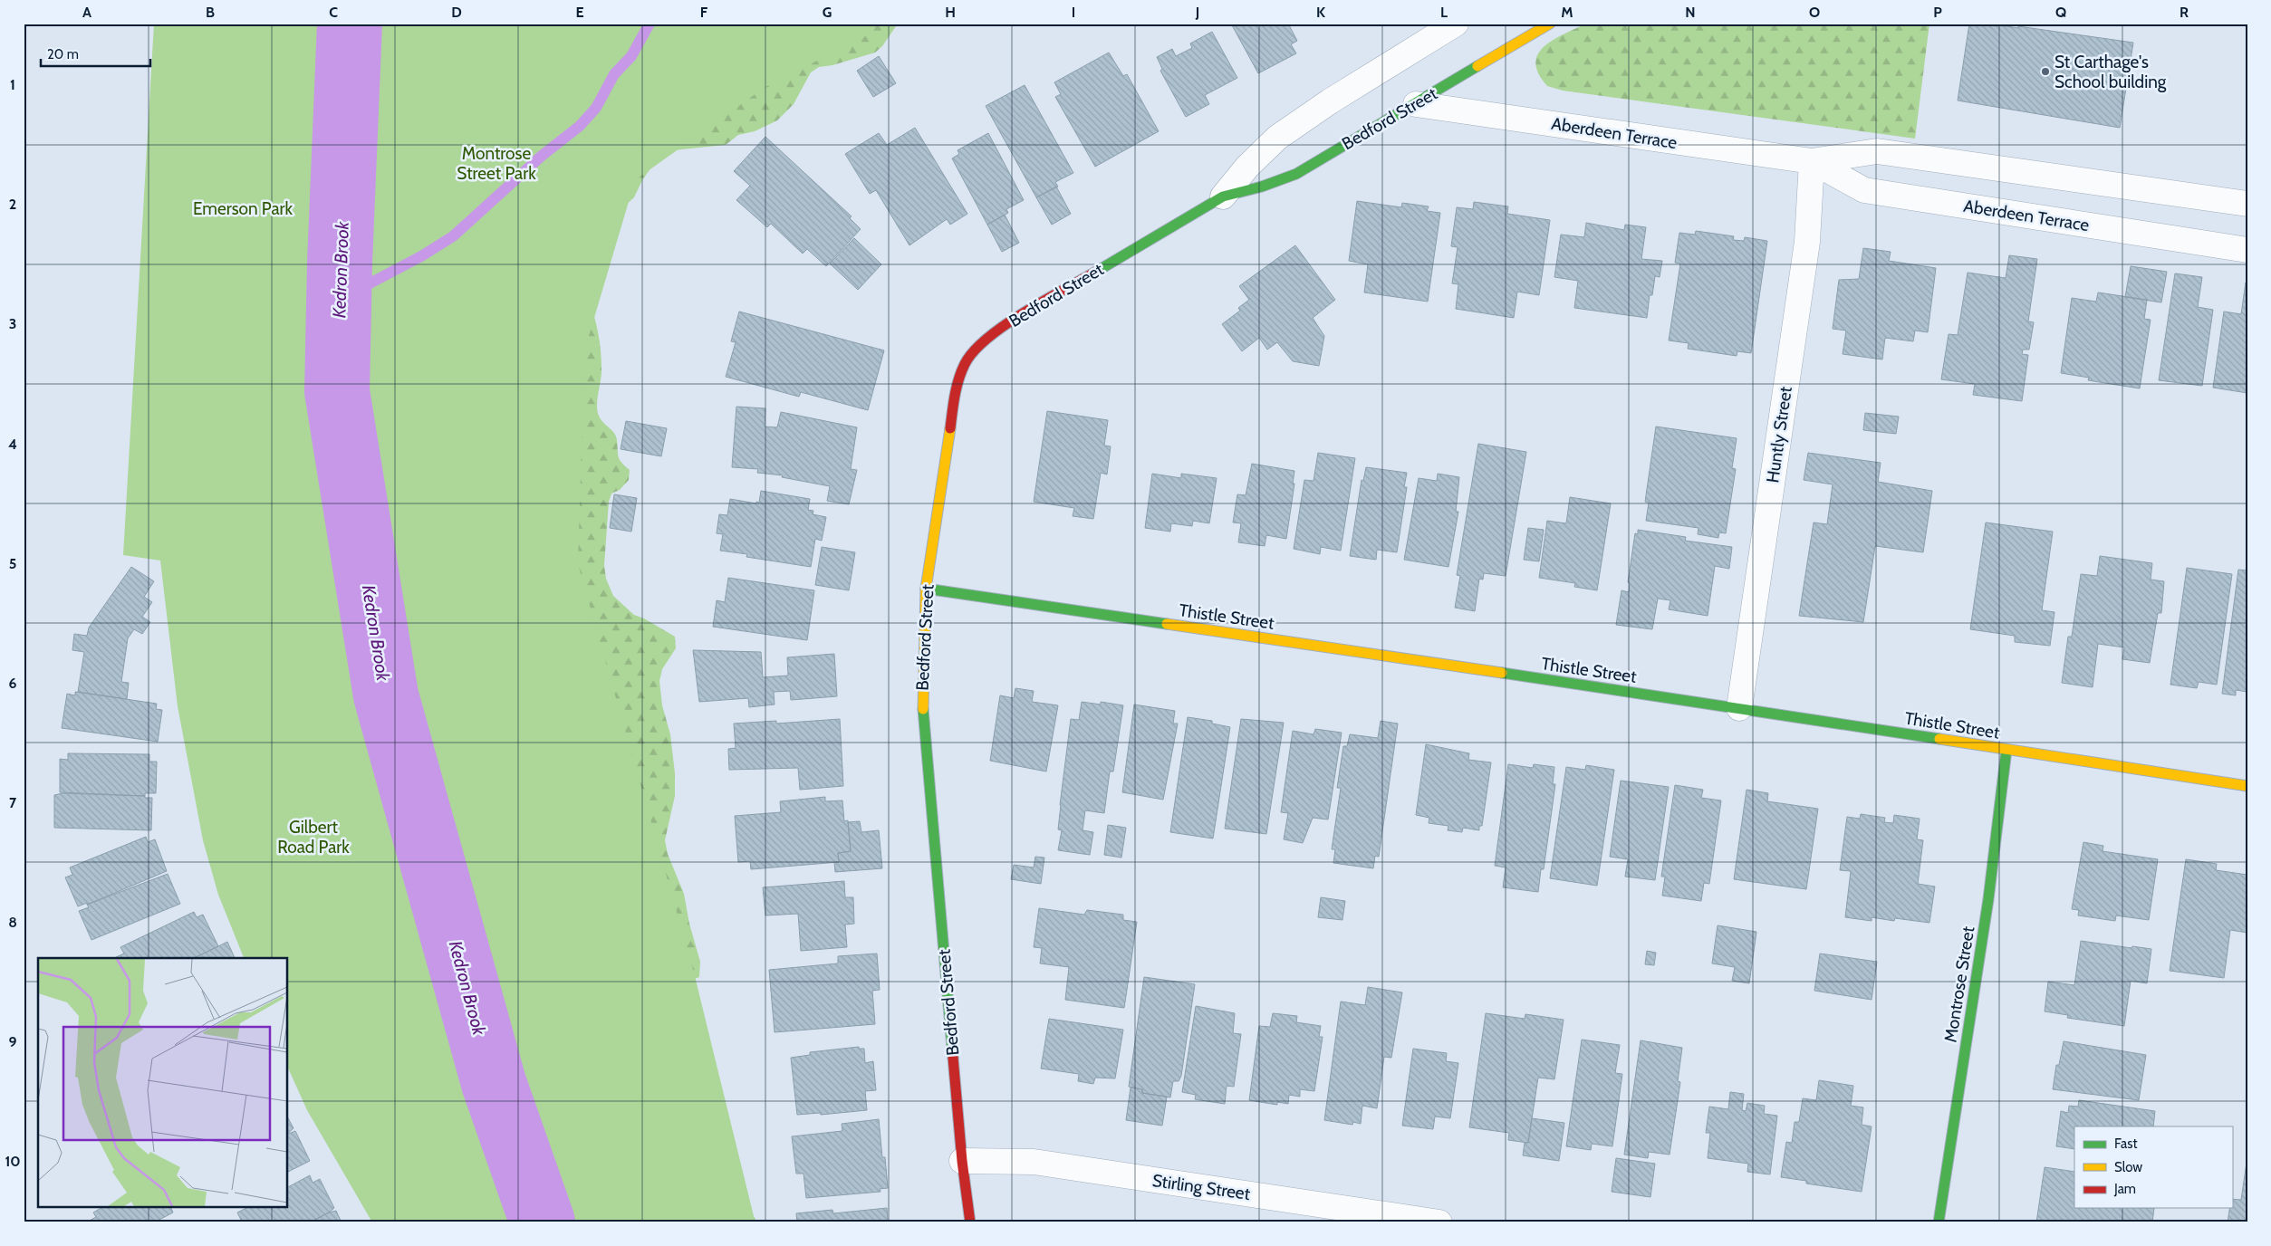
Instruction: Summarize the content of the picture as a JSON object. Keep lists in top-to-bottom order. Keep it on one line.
{"streets":{"street":["Bedford Street","Aberdeen Terrace","Huntly Street","Thistle Street","Montrose Street","Stirling Street"]},"crossings":[["Bedford Street","Aberdeen Terrace"],["Bedford Street","Thistle Street"],["Bedford Street","Stirling Street"],["Aberdeen Terrace","Huntly Street"],["Huntly Street","Thistle Street"],["Thistle Street","Montrose Street"]],"water":["Kedron Brook"],"parks":["Montrose Street Park","Emerson Park","Gilbert Road Park"],"places":["St Carthage's School building"],"legend":["Fast","Slow","Jam"],"scale_bar":"20 m","grid":{"columns":["A","B","C","D","E","F","G","H","I","J","K","L","M","N","O","P","Q","R"],"rows":["1","2","3","4","5","6","7","8","9","10"]}}
